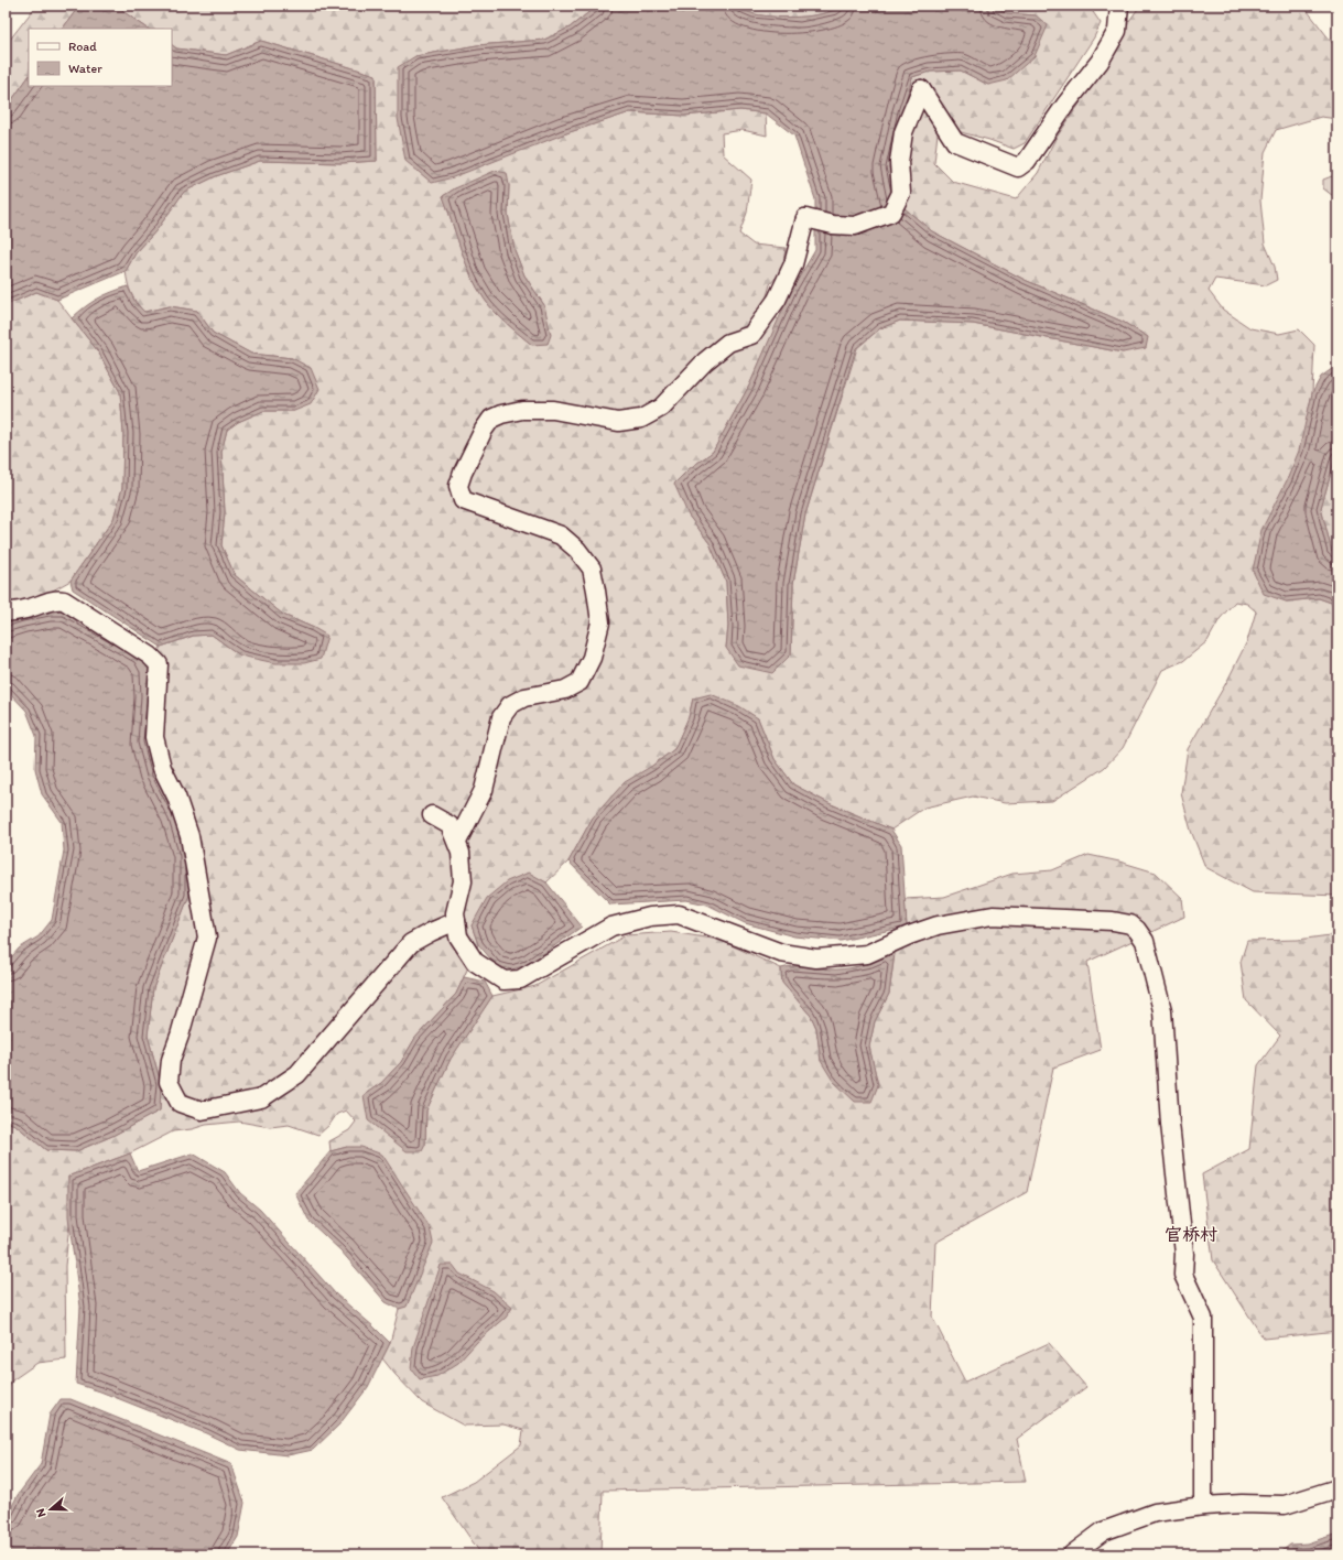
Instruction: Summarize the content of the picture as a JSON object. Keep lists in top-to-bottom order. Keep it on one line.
{"districts":["官桥村"],"legend":["Road","Water"],"north":"left"}
